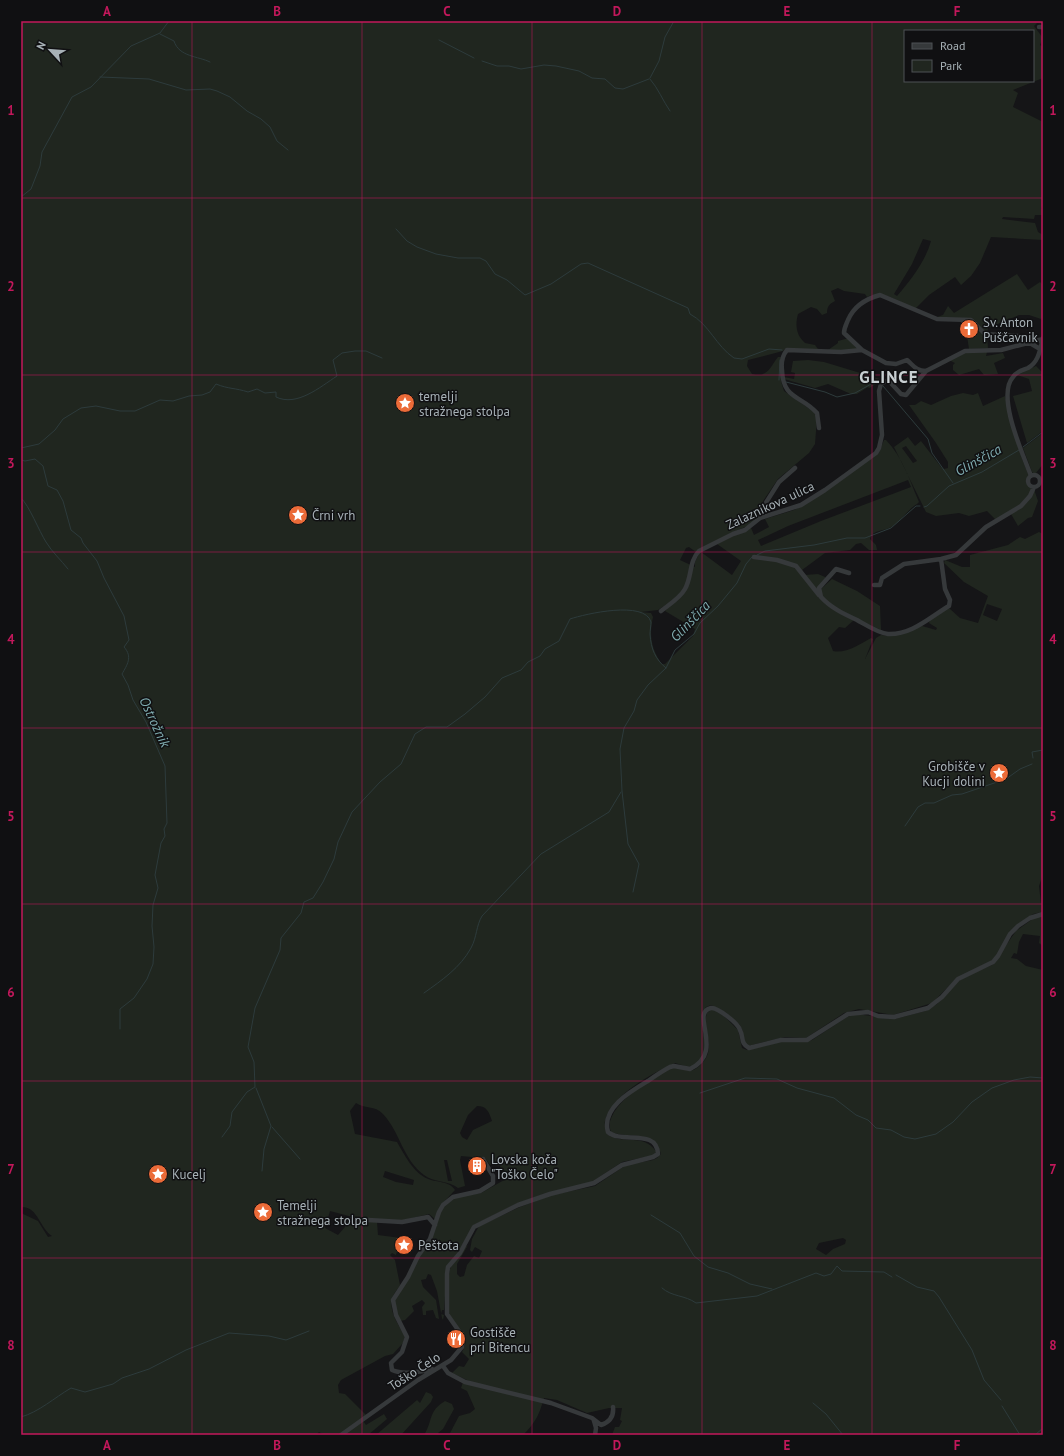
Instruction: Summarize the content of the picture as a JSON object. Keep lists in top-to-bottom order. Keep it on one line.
{"streets":{"street":["Zalaznikova ulica","Toško Čelo"]},"districts":["GLINCE"],"water":["Glinščica","Ostrožnik"],"places":{"church":["Sv. Anton Puščavnik"],"place":["temelji stražnega stolpa","Črni vrh","Grobišče v Kucji dolini","Kucelj","Temelji stražnega stolpa","Peštota"],"building":["Lovska koča \"Toško Čelo\""],"restaurant":["Gostišče pri Bitencu"]},"legend":["Road","Park"],"north":"top left","grid":{"columns":["A","B","C","D","E","F"],"rows":["1","2","3","4","5","6","7","8"]}}
